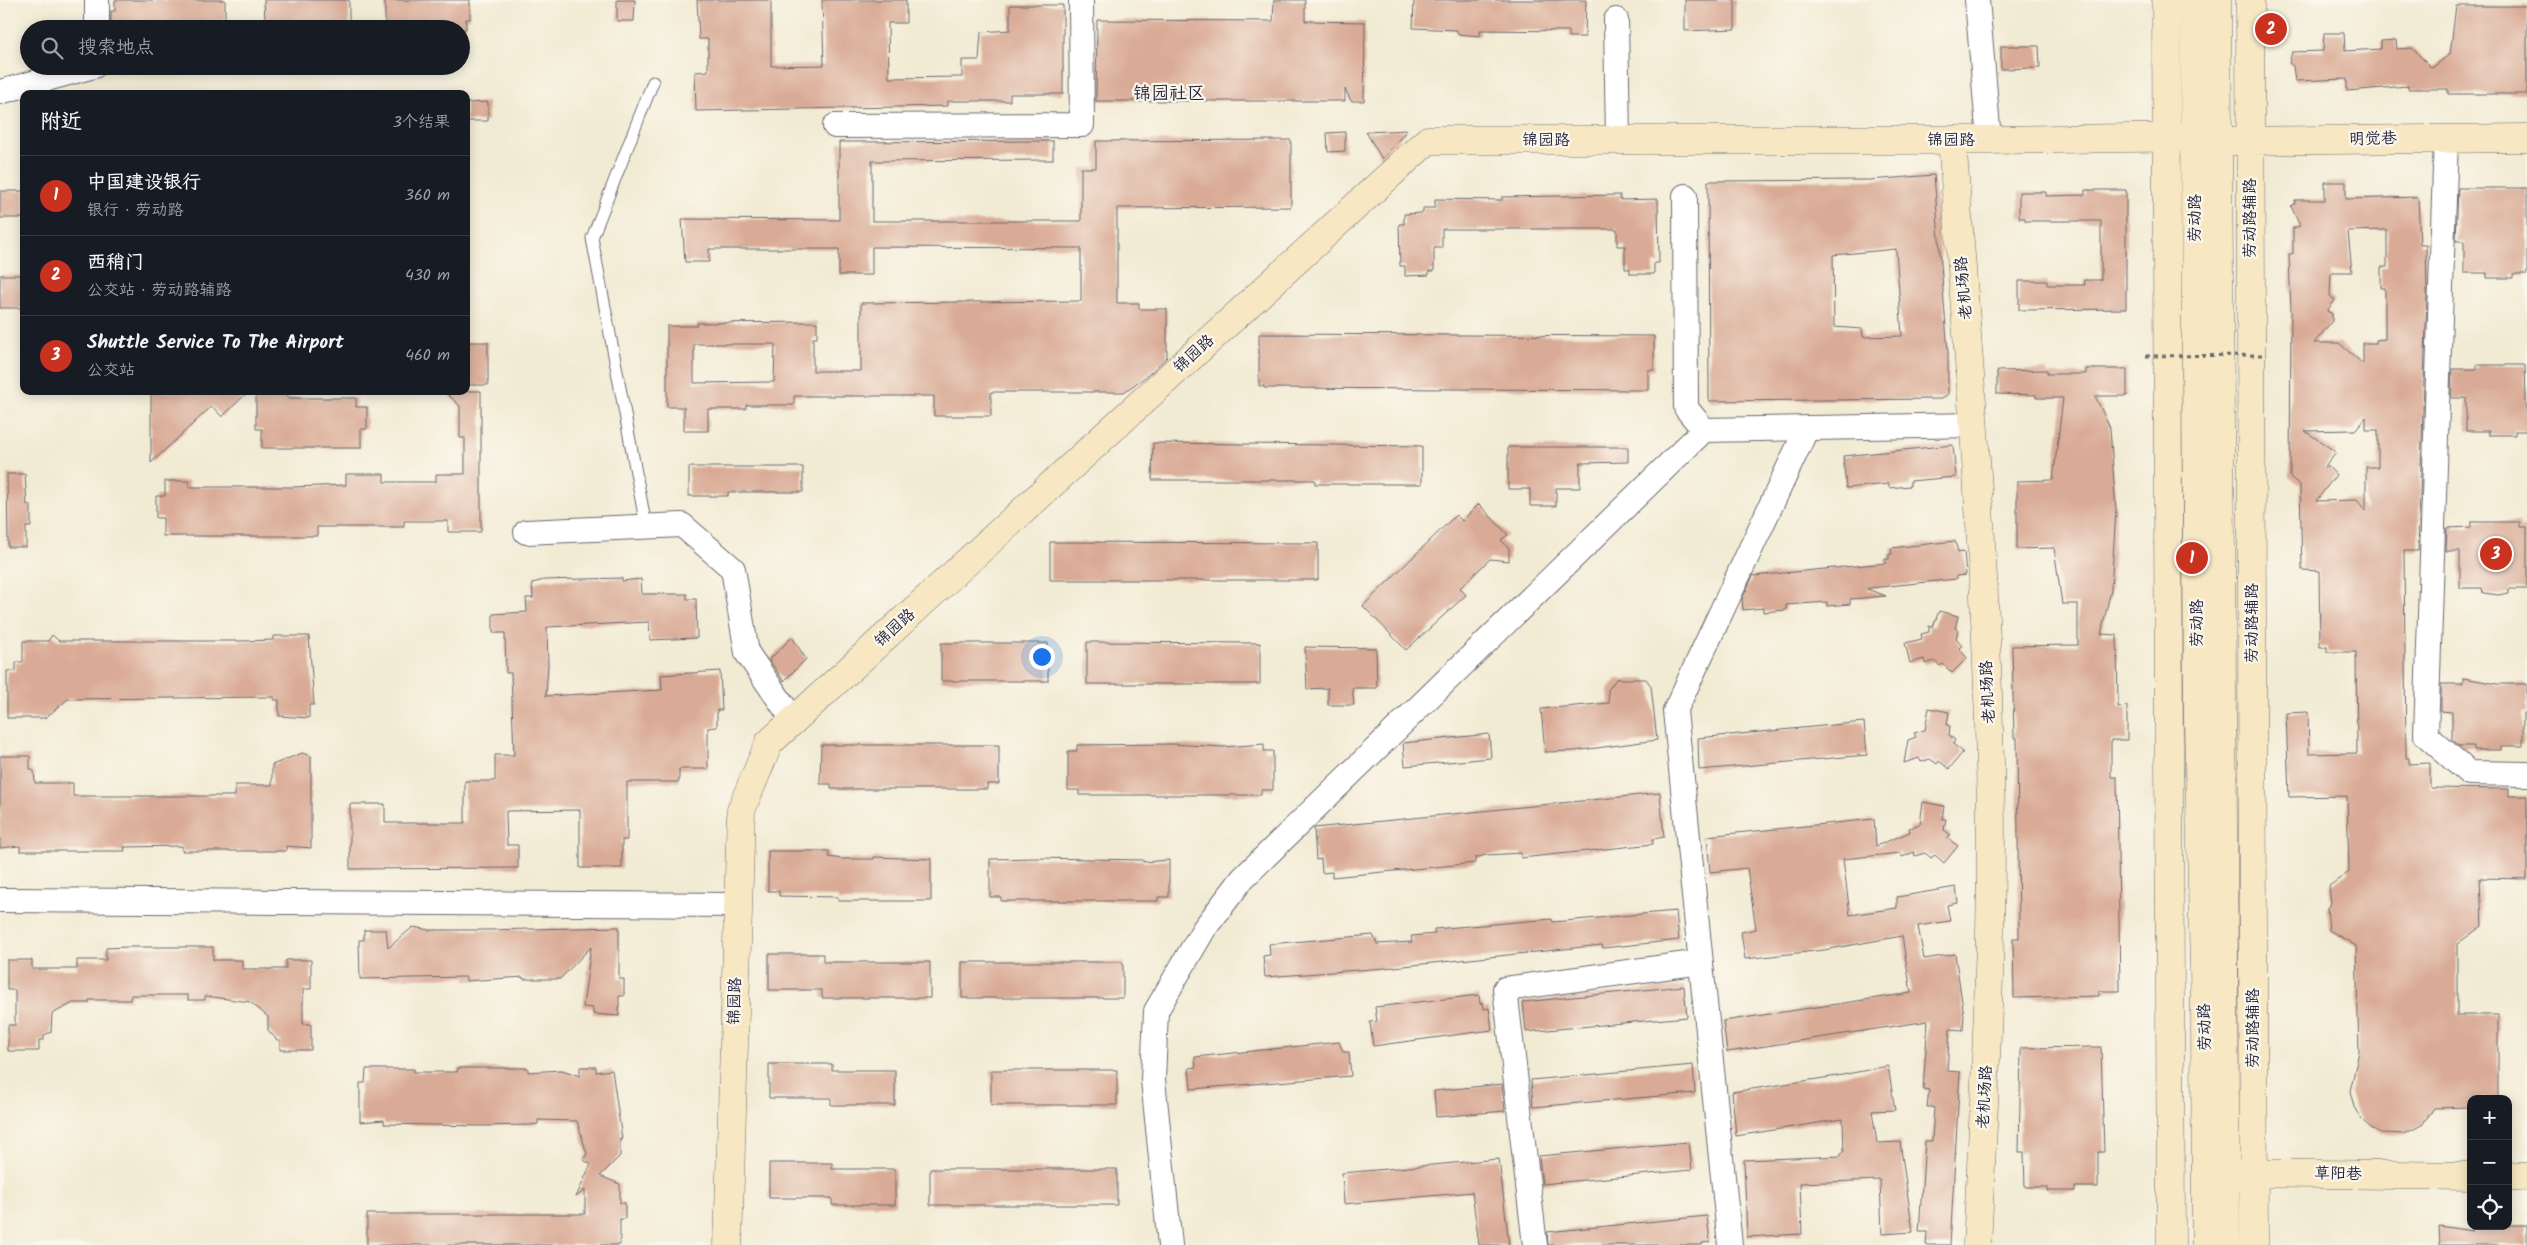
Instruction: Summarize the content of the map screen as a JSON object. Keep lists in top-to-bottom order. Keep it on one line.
{"streets":{"street":["明觉巷","锦园路","劳动路","劳动路辅路","老机场路","草阳巷"]},"crossings":[["明觉巷","锦园路"],["明觉巷","劳动路"],["明觉巷","劳动路辅路"],["锦园路","劳动路"],["锦园路","老机场路"],["劳动路","草阳巷"],["劳动路辅路","草阳巷"]],"districts":["锦园社区"],"page":{"pins":["2","3","1"],"search":"搜索地点","heading":["附近","3个结果"],"list":[{"mark":"1","name":"中国建设银行","note":"银行 · 劳动路","value":"360 m"},{"mark":"2","name":"西稍门","note":"公交站 · 劳动路辅路","value":"430 m"},{"mark":"3","name":"Shuttle Service To The Airport","note":"公交站","value":"460 m"}],"map_buttons":["+","−"]}}
